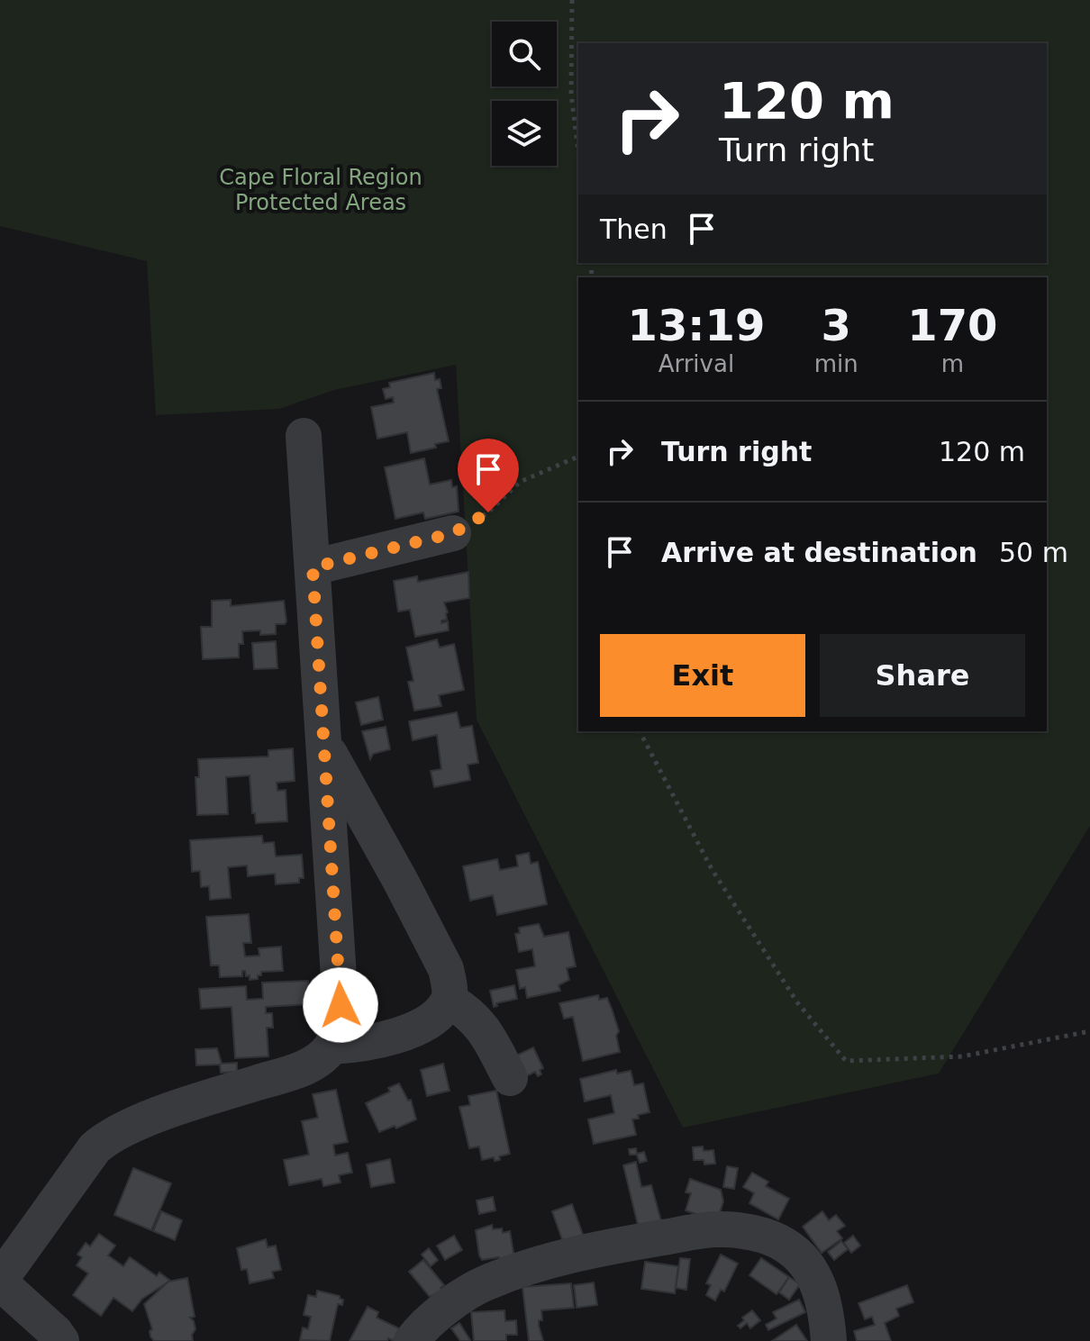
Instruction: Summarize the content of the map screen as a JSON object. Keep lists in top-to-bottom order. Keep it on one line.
{"parks":["Cape Floral Region Protected Areas"],"page":{"turn":["120 m","Turn right"],"then":"Then","eta":["13:19","Arrival","3","min","170","m"],"list":[{"name":"Turn right","value":"120 m"},{"name":"Arrive at destination","value":"50 m"}],"buttons":["Exit","Share"]}}
